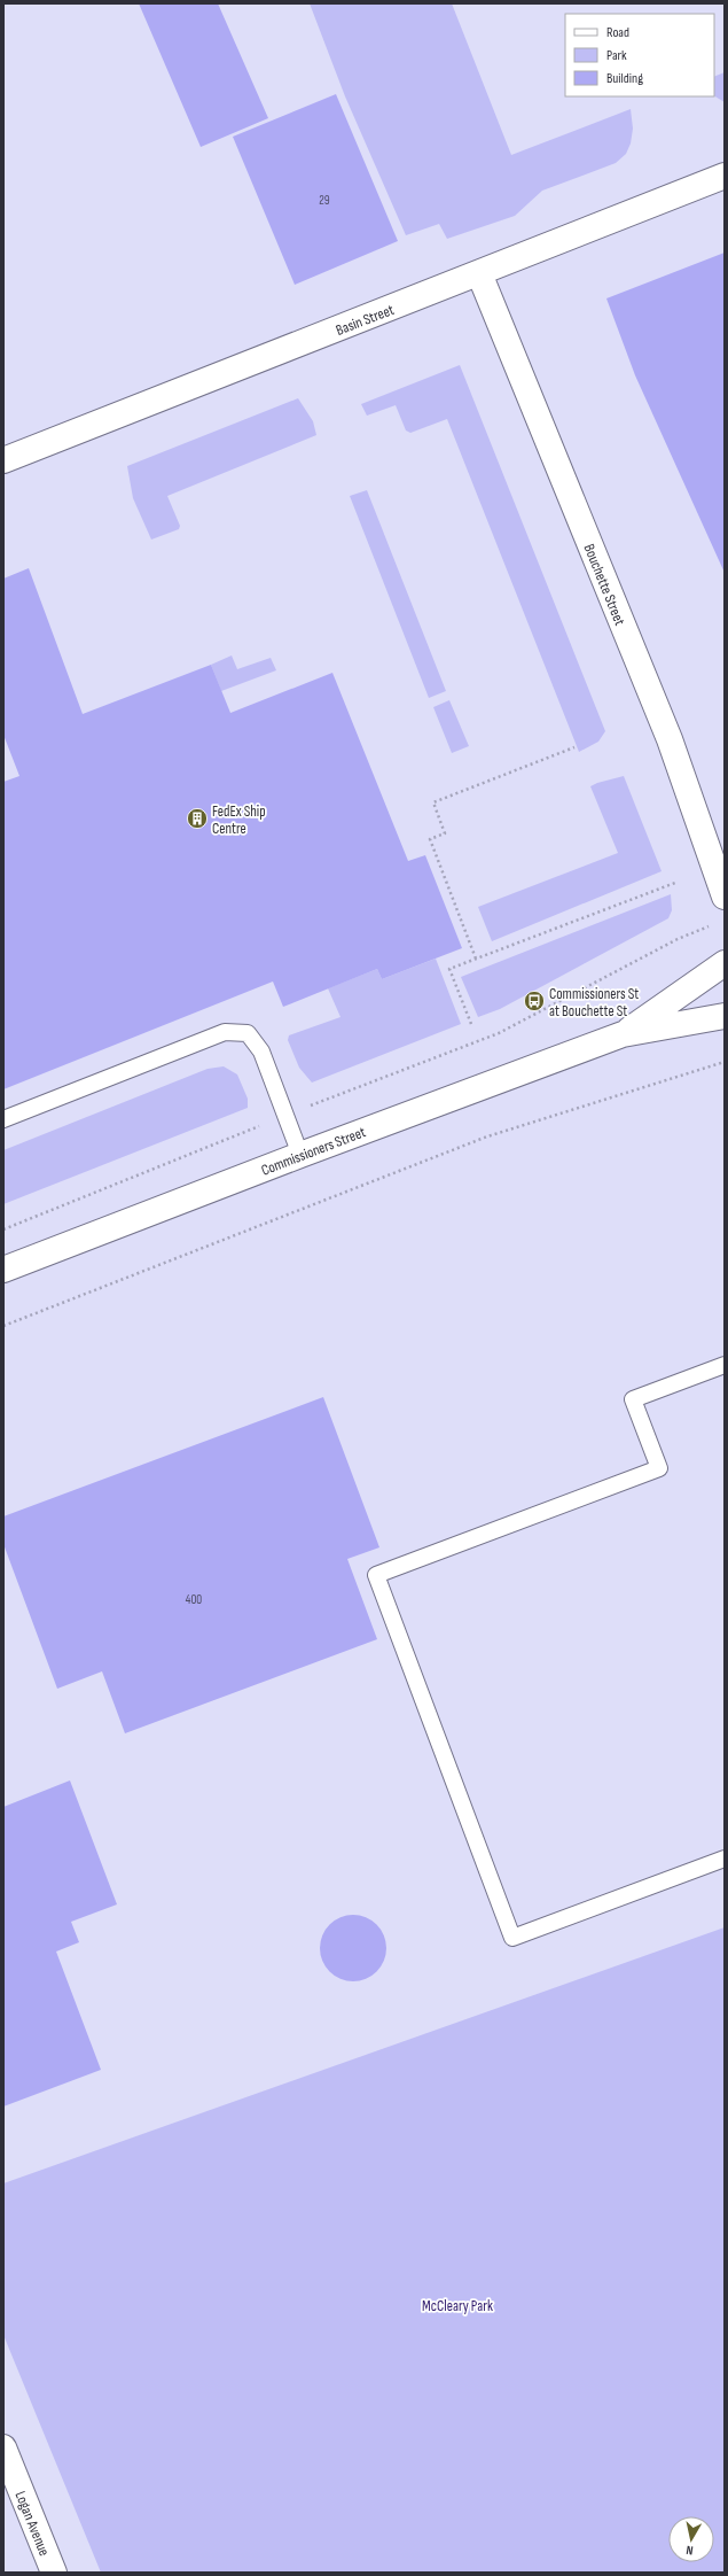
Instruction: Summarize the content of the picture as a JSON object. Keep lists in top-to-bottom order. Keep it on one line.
{"streets":{"street":["Basin Street","Bouchette Street","Commissioners Street","Logan Avenue"]},"crossings":[["Basin Street","Bouchette Street"]],"parks":["McCleary Park"],"places":{"building":["FedEx Ship Centre"],"bus stop":["Commissioners St at Bouchette St"]},"house_numbers":["29","400"],"legend":["Road","Park","Building"],"north":"bottom"}
